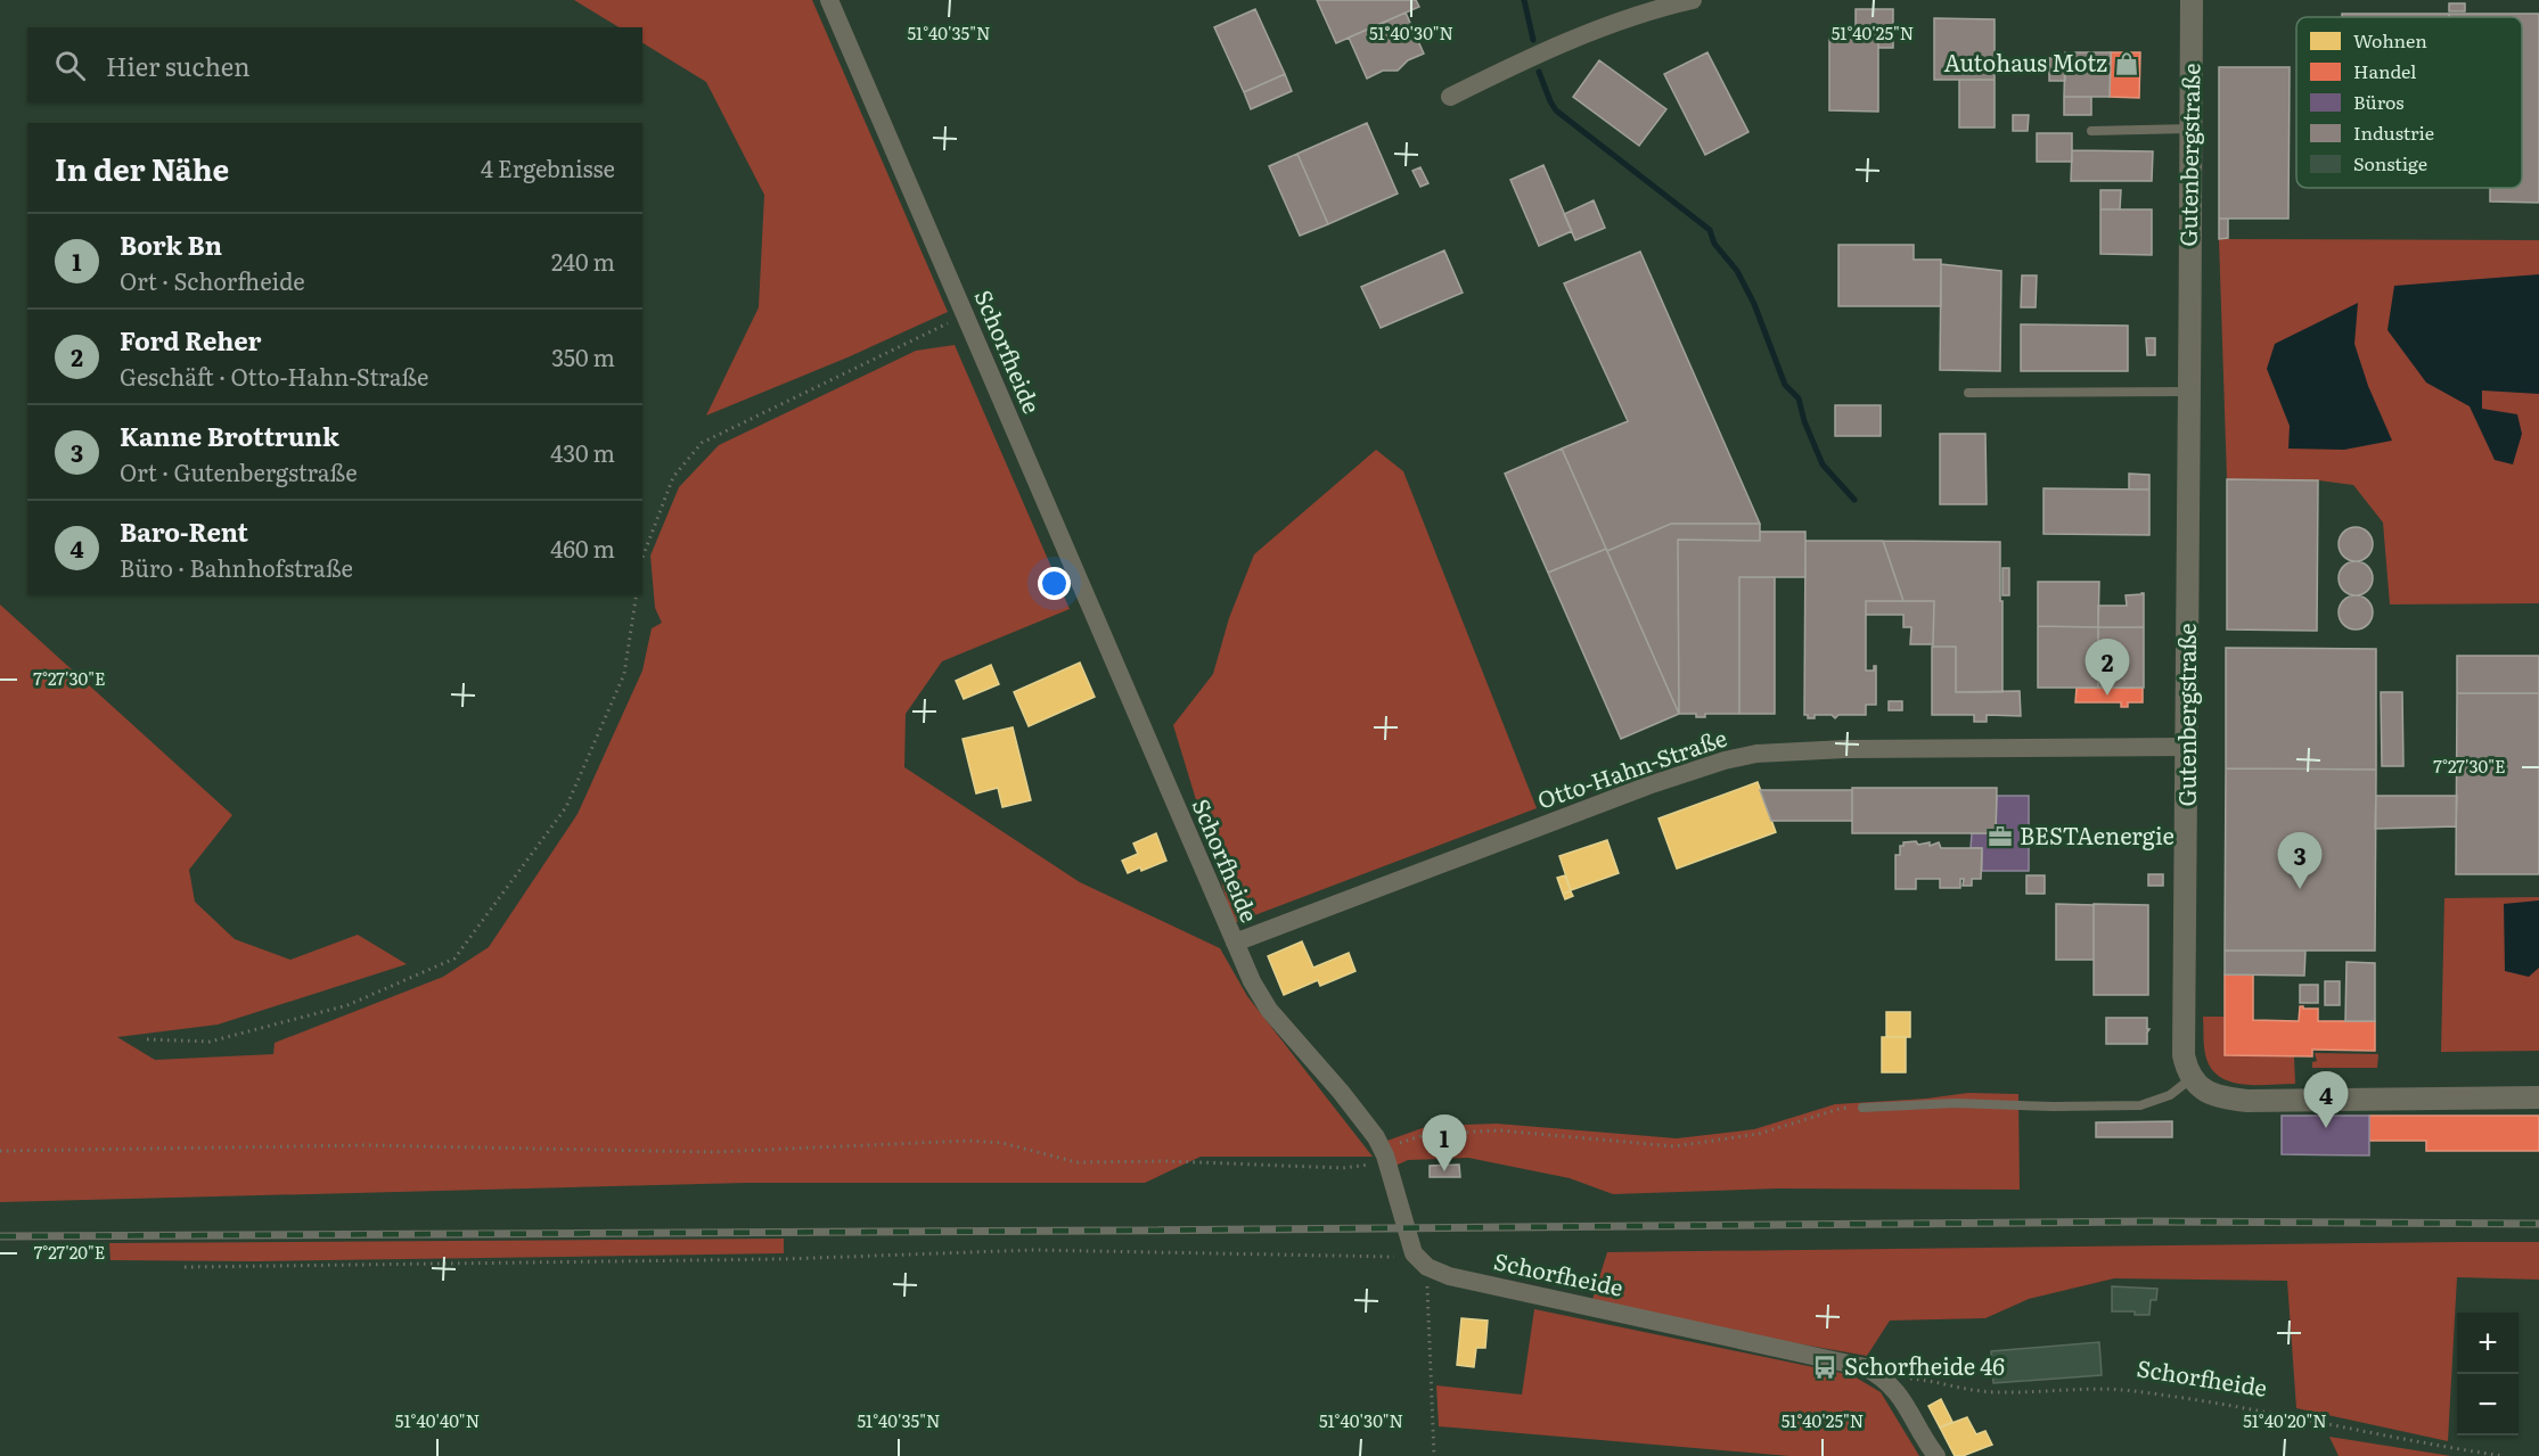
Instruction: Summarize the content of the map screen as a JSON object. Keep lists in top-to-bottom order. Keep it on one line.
{"streets":{"street":["Gutenbergstraße","Schorfheide","Otto-Hahn-Straße"]},"crossings":[["Gutenbergstraße","Otto-Hahn-Straße"],["Schorfheide","Otto-Hahn-Straße"]],"places":{"shop":["Autohaus Motz"],"office":["BESTAenergie"],"bus stop":["Schorfheide 46"]},"legend":["Wohnen","Handel","Büros","Industrie","Sonstige"],"page":{"search":"Hier suchen","heading":["In der Nähe","4 Ergebnisse"],"list":[{"mark":"1","name":"Bork Bn","note":"Ort · Schorfheide","value":"240 m"},{"mark":"2","name":"Ford Reher","note":"Geschäft · Otto-Hahn-Straße","value":"350 m"},{"mark":"3","name":"Kanne Brottrunk","note":"Ort · Gutenbergstraße","value":"430 m"},{"mark":"4","name":"Baro-Rent","note":"Büro · Bahnhofstraße","value":"460 m"}],"pins":["2","3","4","1"],"map_buttons":["+","−"]},"coordinates":["51°40'35\"N","51°40'30\"N","51°40'25\"N","7°27'30\"E","7°27'20\"E","51°40'40\"N","51°40'20\"N"]}
